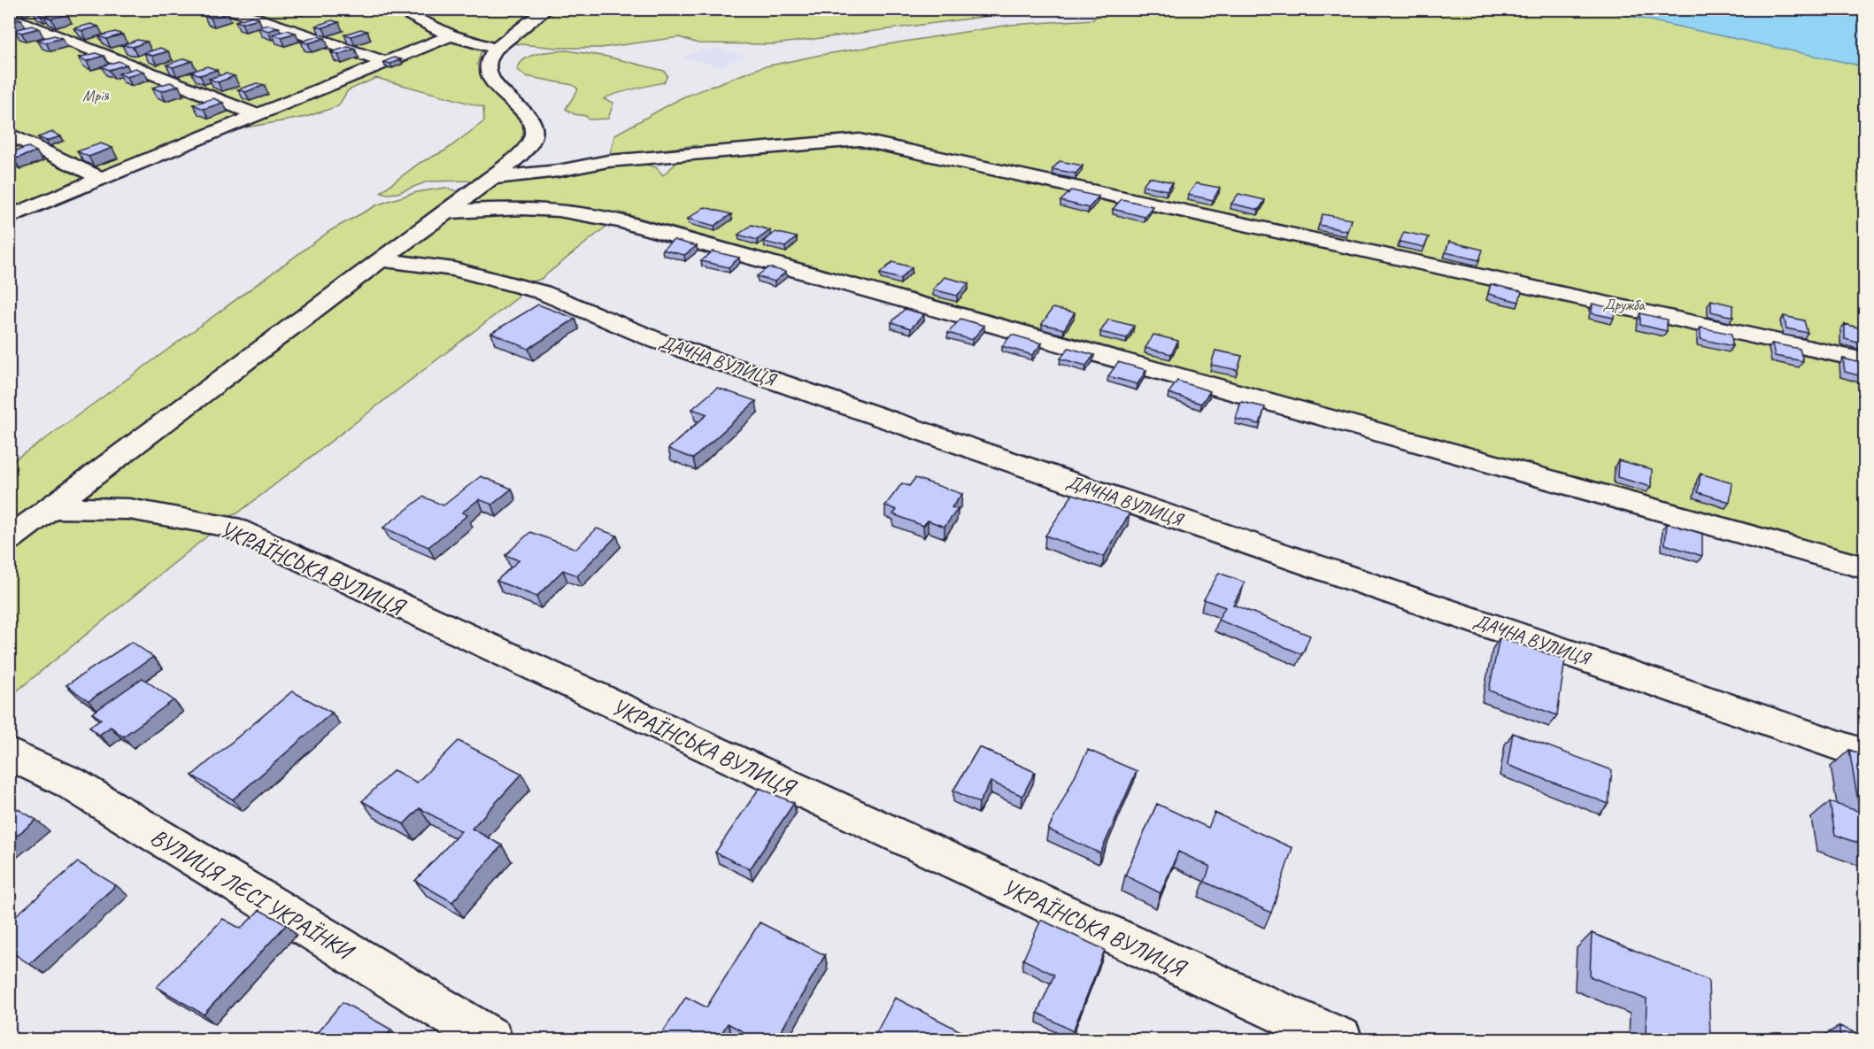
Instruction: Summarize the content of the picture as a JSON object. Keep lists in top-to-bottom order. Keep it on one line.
{"streets":{"street":["ДАЧНА ВУЛИЦЯ","УКРАЇНСЬКА ВУЛИЦЯ","ВУЛИЦЯ ЛЕСІ УКРАЇНКИ"]},"parks":["Мрія","Дружба"]}
